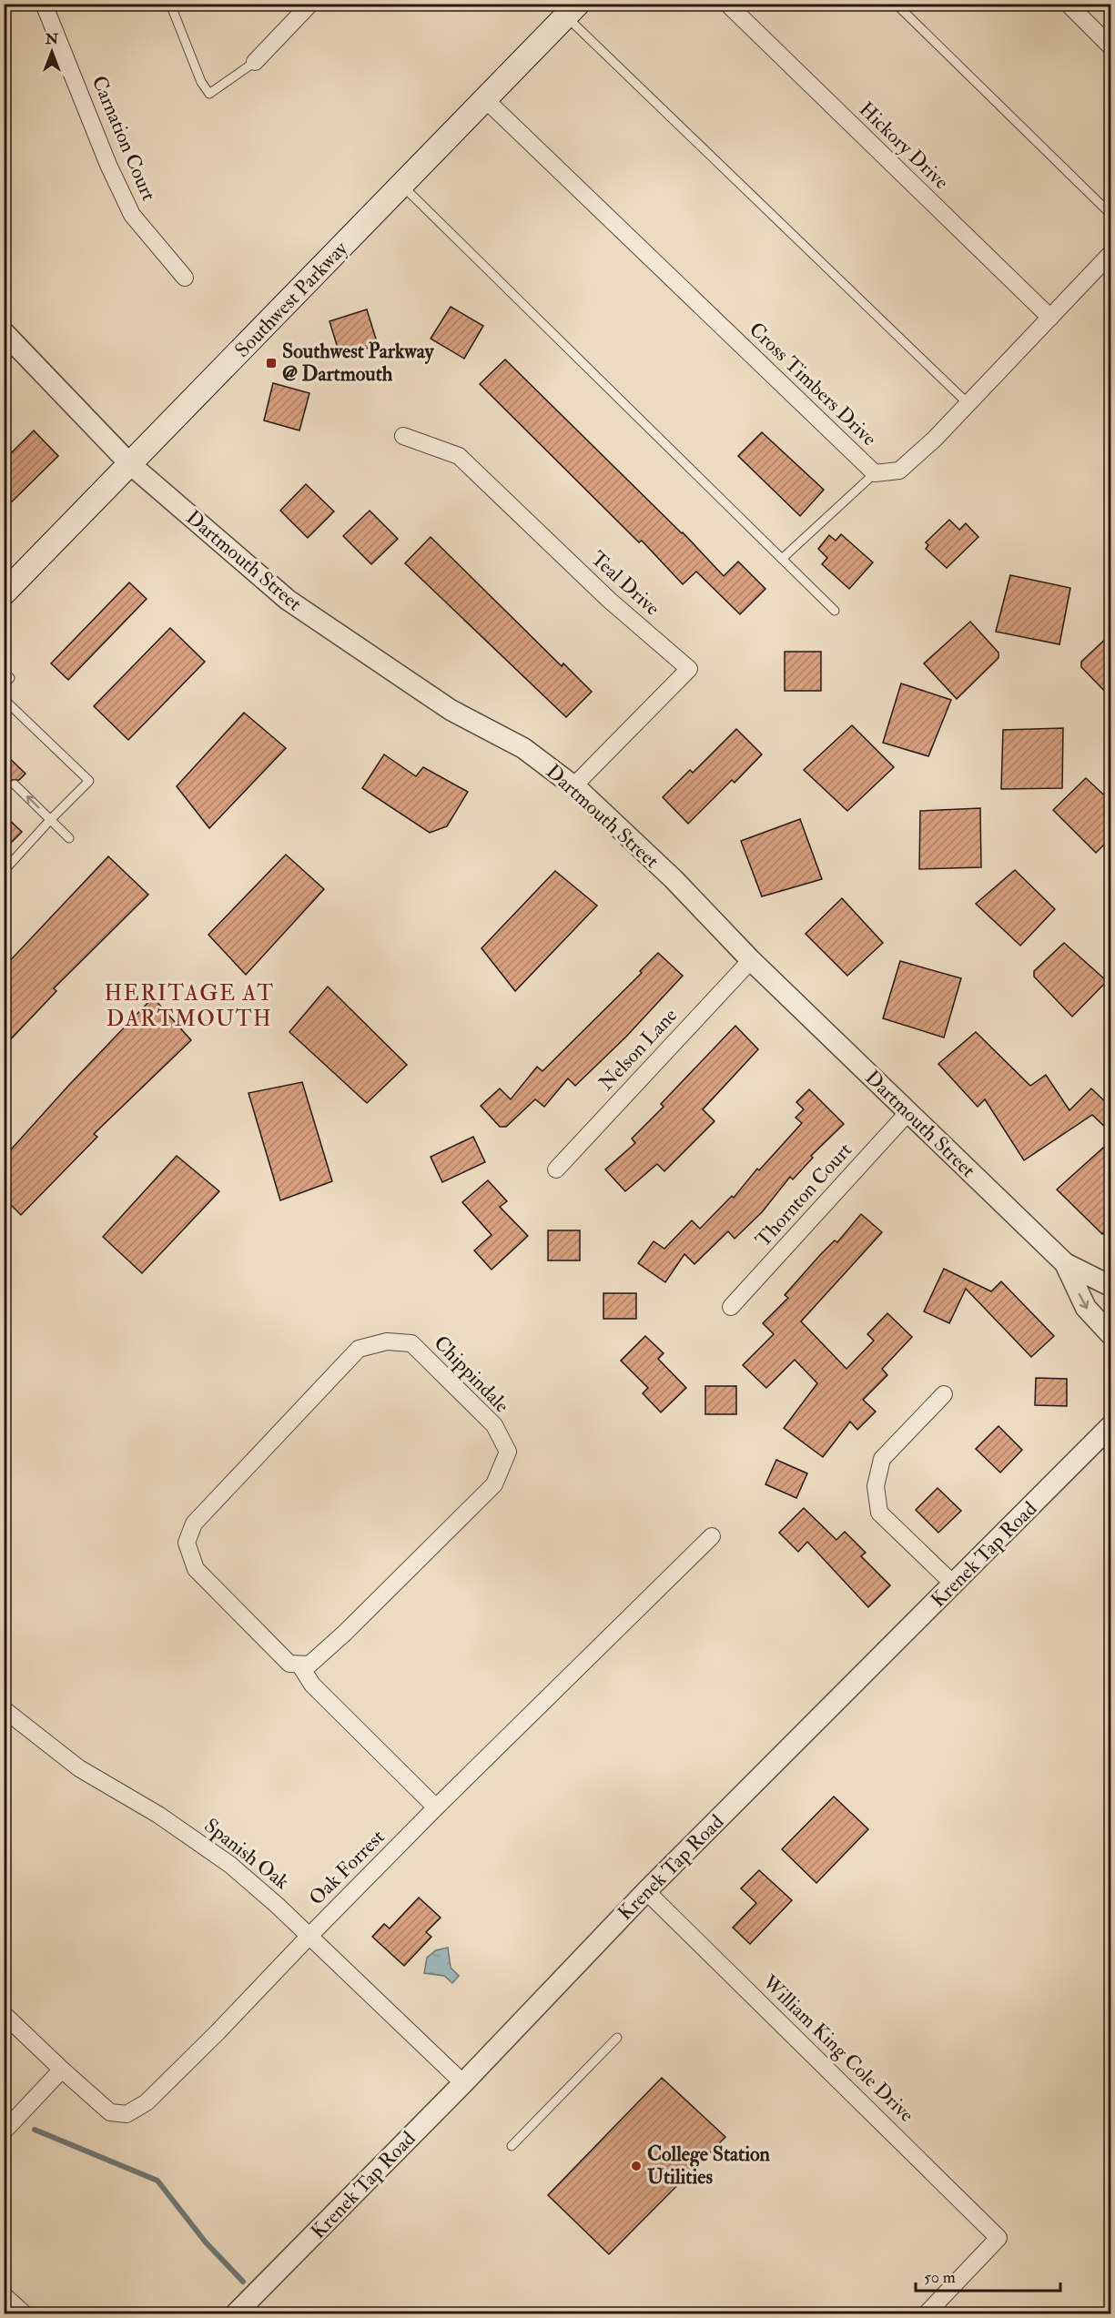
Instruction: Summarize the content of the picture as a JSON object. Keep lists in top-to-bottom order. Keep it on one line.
{"streets":{"main road":["Southwest Parkway"],"street":["Carnation Court","Hickory Drive","Cross Timbers Drive","Dartmouth Street","Teal Drive","Nelson Lane","Thornton Court","Chippindale","Krenek Tap Road","Spanish Oak","Oak Forrest","William King Cole Drive"]},"crossings":[["Hickory Drive","Cross Timbers Drive"],["Southwest Parkway","Cross Timbers Drive"],["Southwest Parkway","Dartmouth Street"],["Dartmouth Street","Teal Drive"],["Dartmouth Street","Nelson Lane"],["Dartmouth Street","Thornton Court"],["Chippindale","Oak Forrest"],["Krenek Tap Road","Spanish Oak"],["Krenek Tap Road","William King Cole Drive"],["Spanish Oak","Oak Forrest"]],"districts":["HERITAGE AT DARTMOUTH"],"places":{"transit":["Southwest Parkway @ Dartmouth"],"other":["College Station Utilities"]},"scale_bar":"50 m","north":"top"}
